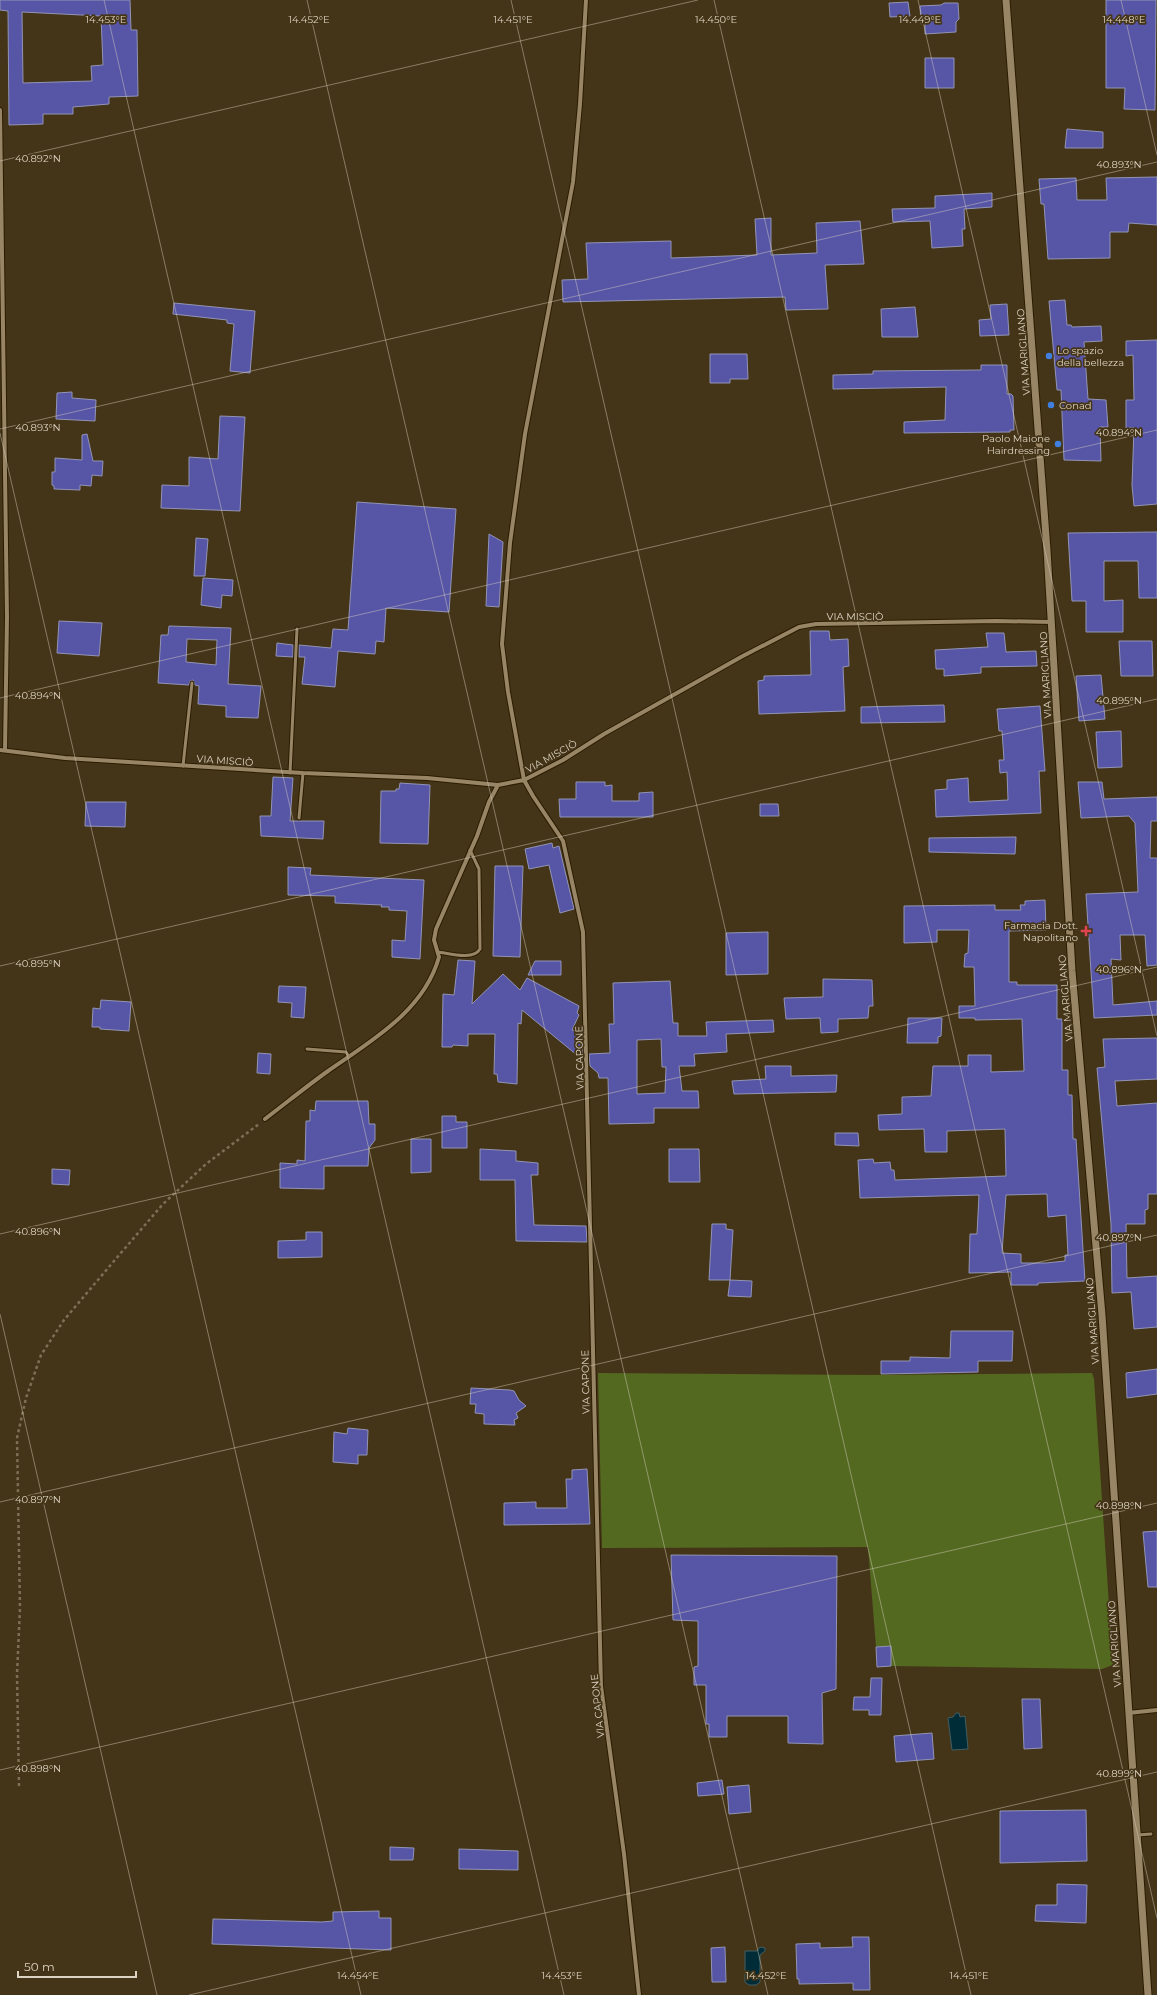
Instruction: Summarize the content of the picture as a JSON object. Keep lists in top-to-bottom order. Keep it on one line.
{"streets":{"street":["VIA MARIGLIANO","VIA MISCIÒ","VIA CAPONE"]},"crossings":[["VIA MARIGLIANO","VIA MISCIÒ"],["VIA MISCIÒ","VIA CAPONE"]],"places":{"other":["Lo spazio della bellezza","Conad","Paolo Maione Hairdressing"],"health":["Farmacia Dott. Napolitano"]},"scale_bar":"50 m","coordinates":["14.453°E","14.452°E","14.451°E","14.450°E","14.449°E","14.448°E","40.892°N","40.893°N","40.894°N","40.895°N","40.896°N","40.897°N","40.898°N","40.899°N","14.454°E"]}
